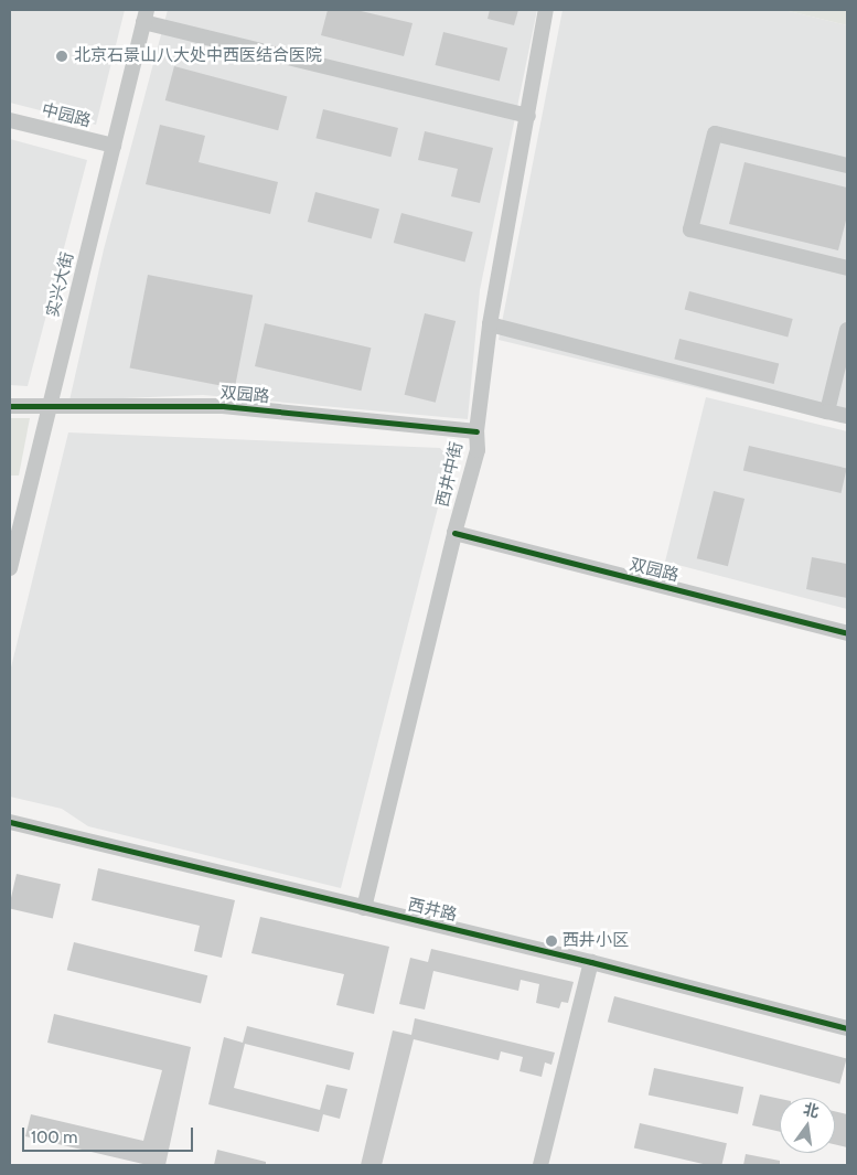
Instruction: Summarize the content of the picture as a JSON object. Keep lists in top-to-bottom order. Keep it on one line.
{"streets":{"street":["中园路","实兴大街","双园路","西井中街","西井路"]},"crossings":[["中园路","实兴大街"],["实兴大街","双园路"],["双园路","西井中街"],["西井中街","西井路"]],"places":["北京石景山八大处中西医结合医院","西井小区"],"scale_bar":"100 m","north":"top"}
